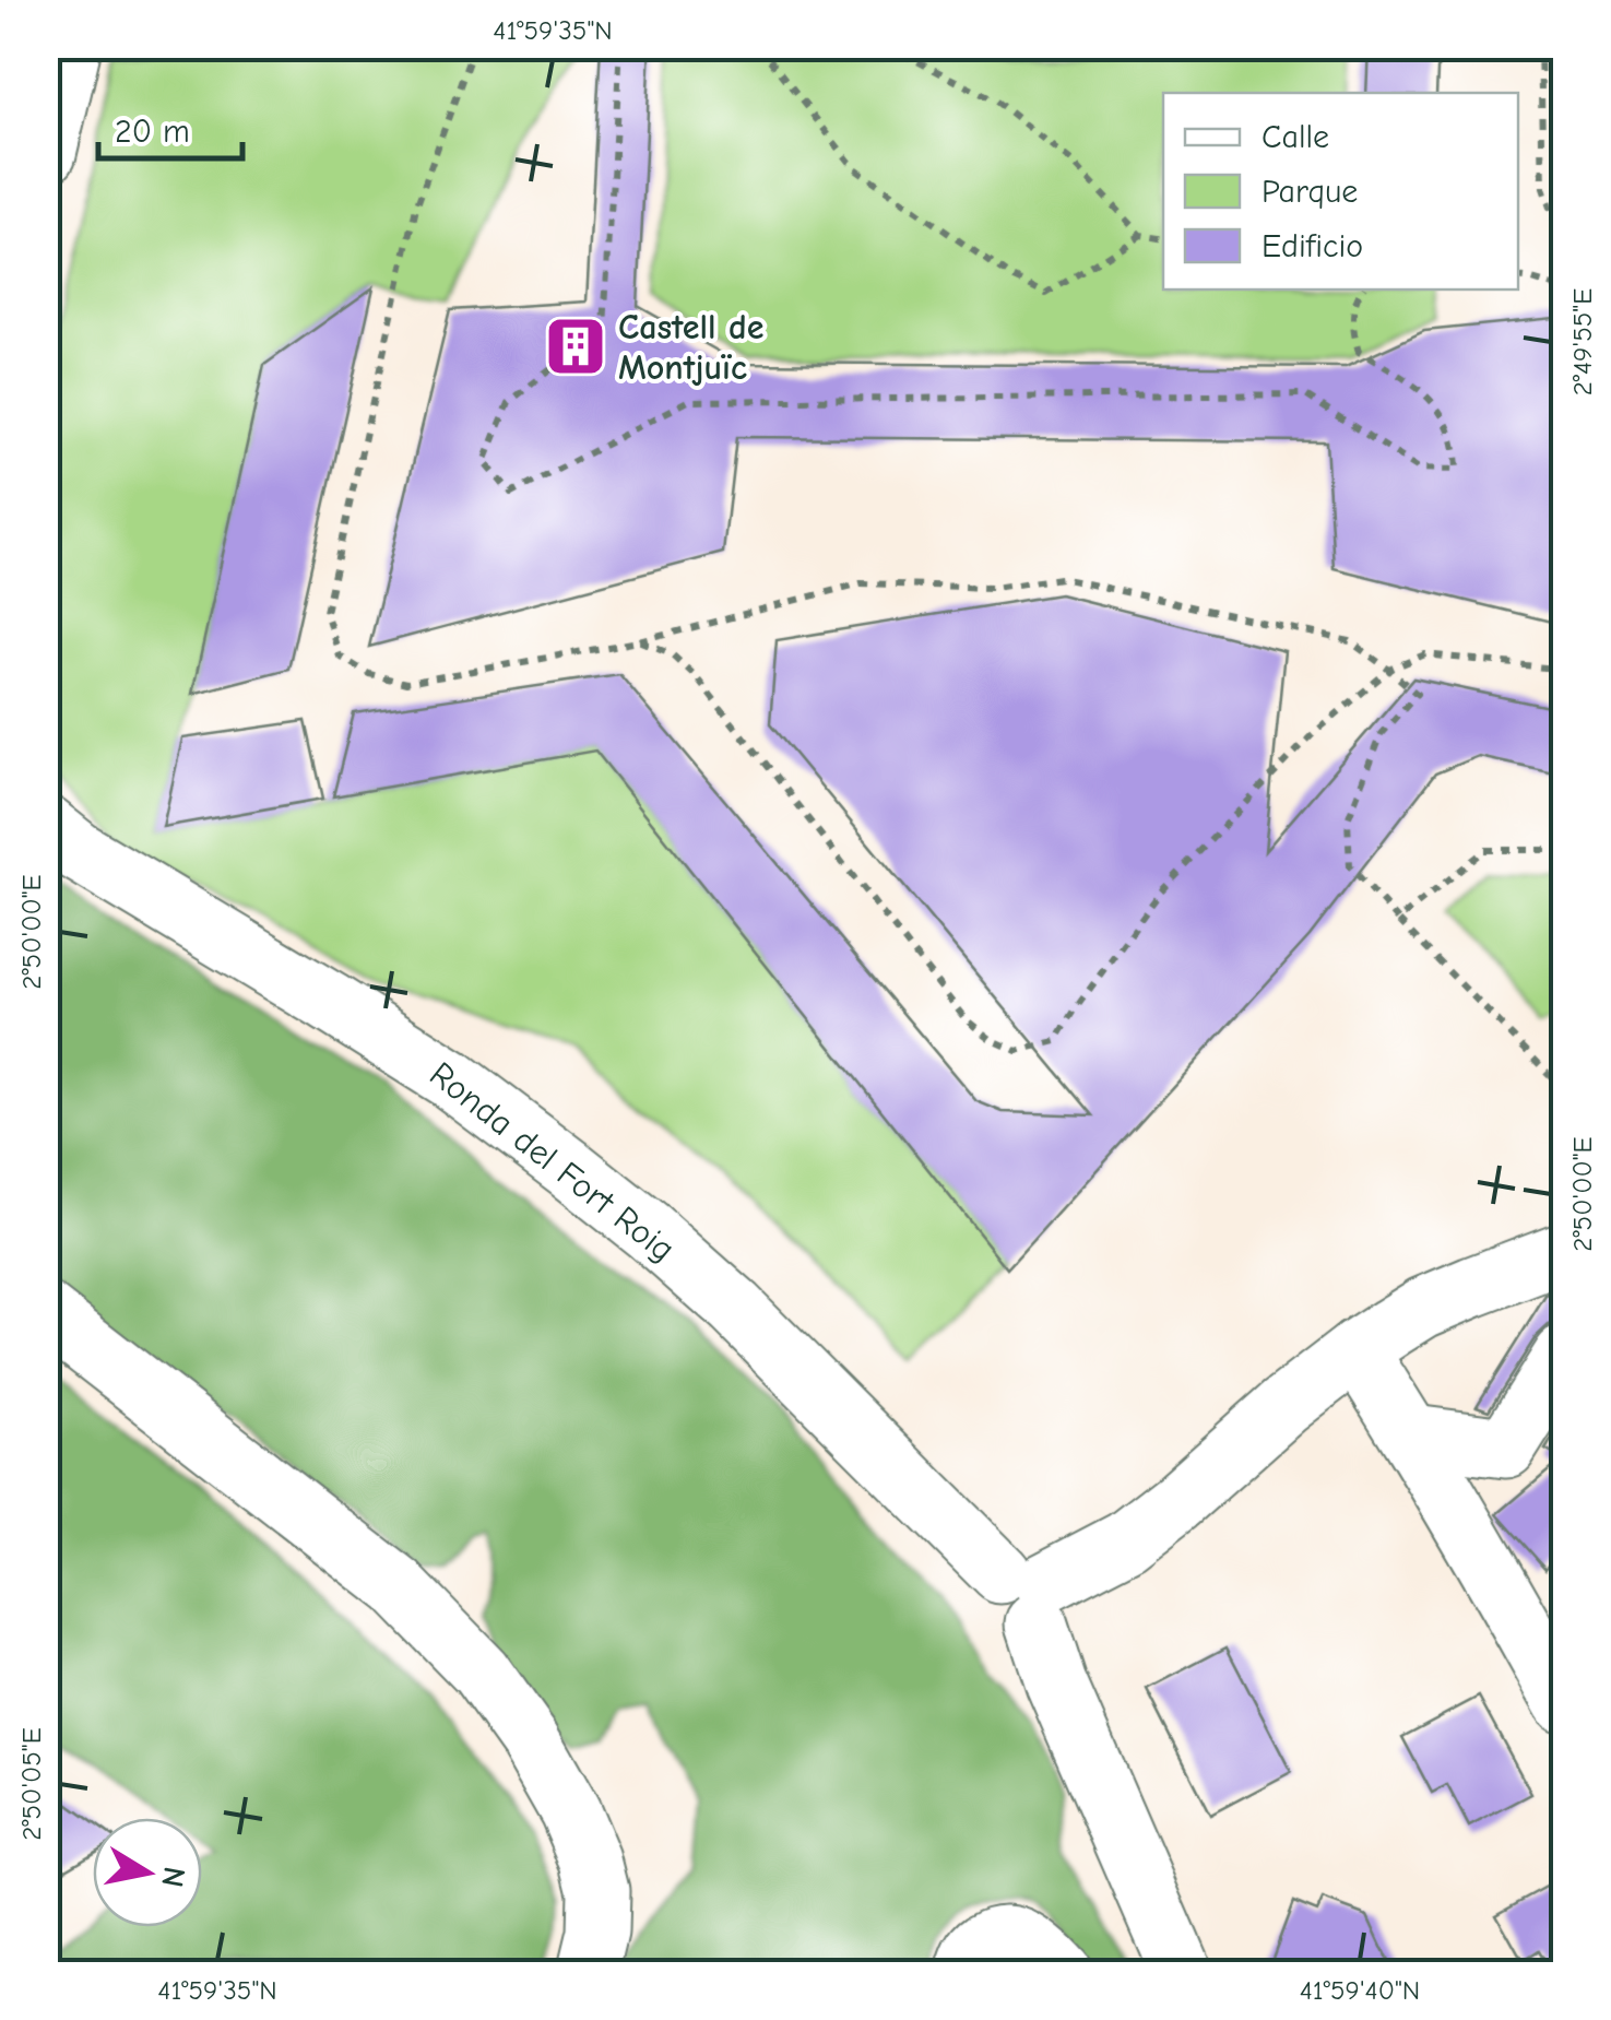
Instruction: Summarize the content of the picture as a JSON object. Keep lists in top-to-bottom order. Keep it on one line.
{"streets":{"street":["Ronda del Fort Roig"]},"places":{"building":["Castell de Montjuïc"]},"legend":["Calle","Parque","Edificio"],"scale_bar":"20 m","north":"right","coordinates":["41°59'35\"N","2°49'55\"E","2°50'00\"E","2°50'05\"E","41°59'40\"N"]}
